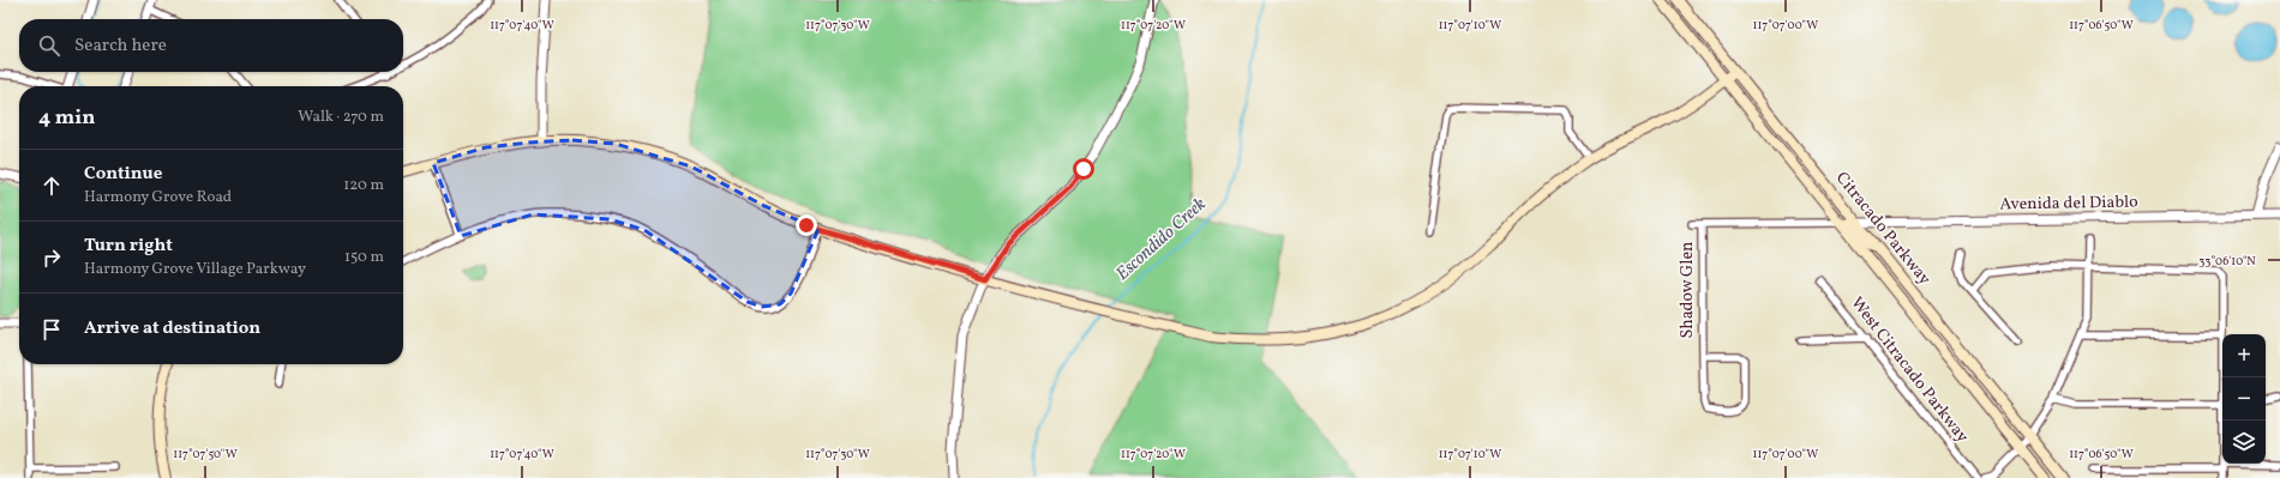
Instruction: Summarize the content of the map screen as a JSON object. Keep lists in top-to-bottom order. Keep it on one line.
{"streets":{"main road":["Citracado Parkway"],"street":["Avenida del Diablo","Shadow Glen","West Citracado Parkway"]},"crossings":[["Avenida del Diablo","Citracado Parkway"]],"water":["Escondido Creek"],"page":{"search":"Search here","heading":["4 min","Walk · 270 m"],"list":[["Continue","Harmony Grove Road","120 m"],["Turn right","Harmony Grove Village Parkway","150 m"],"Arrive at destination"],"map_buttons":["+","−"]},"coordinates":["117°07'40\"W","117°07'30\"W","117°07'20\"W","117°07'10\"W","117°07'00\"W","117°06'50\"W","33°06'10\"N","117°07'50\"W"]}
